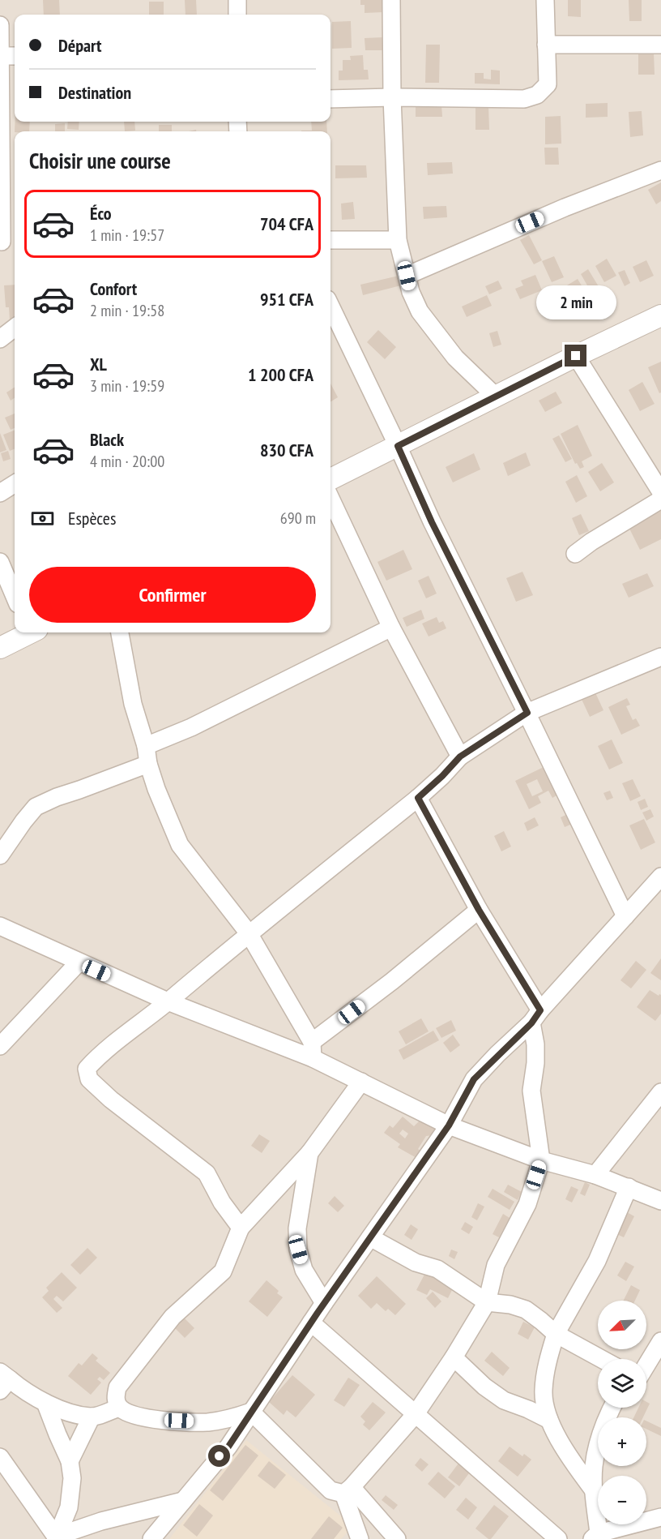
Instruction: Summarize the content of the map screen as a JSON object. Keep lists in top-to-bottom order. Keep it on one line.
{"north":"bottom left","page":{"banner":["Départ","Destination"],"heading":"Choisir une course","list":[{"name":"Éco","note":"1 min · 19:57","value":"704 CFA"},{"name":"Confort","note":"2 min · 19:58","value":"951 CFA"},{"name":"XL","note":"3 min · 19:59","value":"1 200 CFA"},{"name":"Black","note":"4 min · 20:00","value":"830 CFA"}],"bubble":"2 min","pay":["Espèces","690 m"],"buttons":"Confirmer","map_buttons":["+","−"]}}
